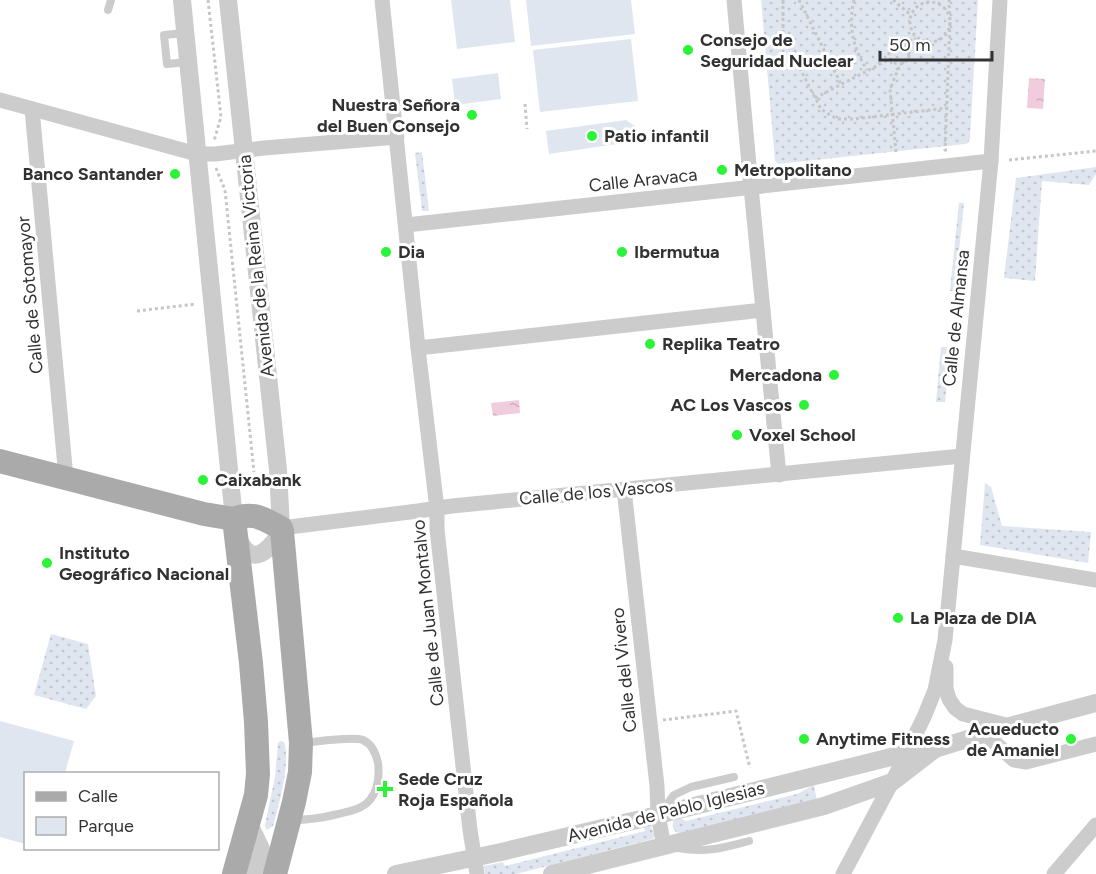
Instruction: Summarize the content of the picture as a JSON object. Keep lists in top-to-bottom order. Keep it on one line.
{"streets":{"main road":["Avenida de la Reina Victoria"],"street":["Calle Aravaca","Calle de Sotomayor","Calle de Almansa","Calle de los Vascos","Calle de Juan Montalvo","Calle del Vivero","Avenida de Pablo Iglesias"]},"crossings":[["Calle Aravaca","Calle de Almansa"],["Calle Aravaca","Calle de Juan Montalvo"],["Avenida de la Reina Victoria","Calle de los Vascos"],["Calle de Almansa","Calle de los Vascos"],["Calle de Almansa","Avenida de Pablo Iglesias"],["Calle de los Vascos","Calle de Juan Montalvo"],["Calle de los Vascos","Calle del Vivero"],["Calle de Juan Montalvo","Avenida de Pablo Iglesias"],["Calle del Vivero","Avenida de Pablo Iglesias"]],"places":{"other":["Consejo de Seguridad Nuclear","Nuestra Señora del Buen Consejo","Patio infantil","Metropolitano","Banco Santander","Dia","Ibermutua","Replika Teatro","Mercadona","AC Los Vascos","Voxel School","Caixabank","Instituto Geográfico Nacional","La Plaza de DIA","Anytime Fitness","Acueducto de Amaniel"],"health":["Sede Cruz Roja Española"]},"legend":["Calle","Parque"],"scale_bar":"50 m"}
